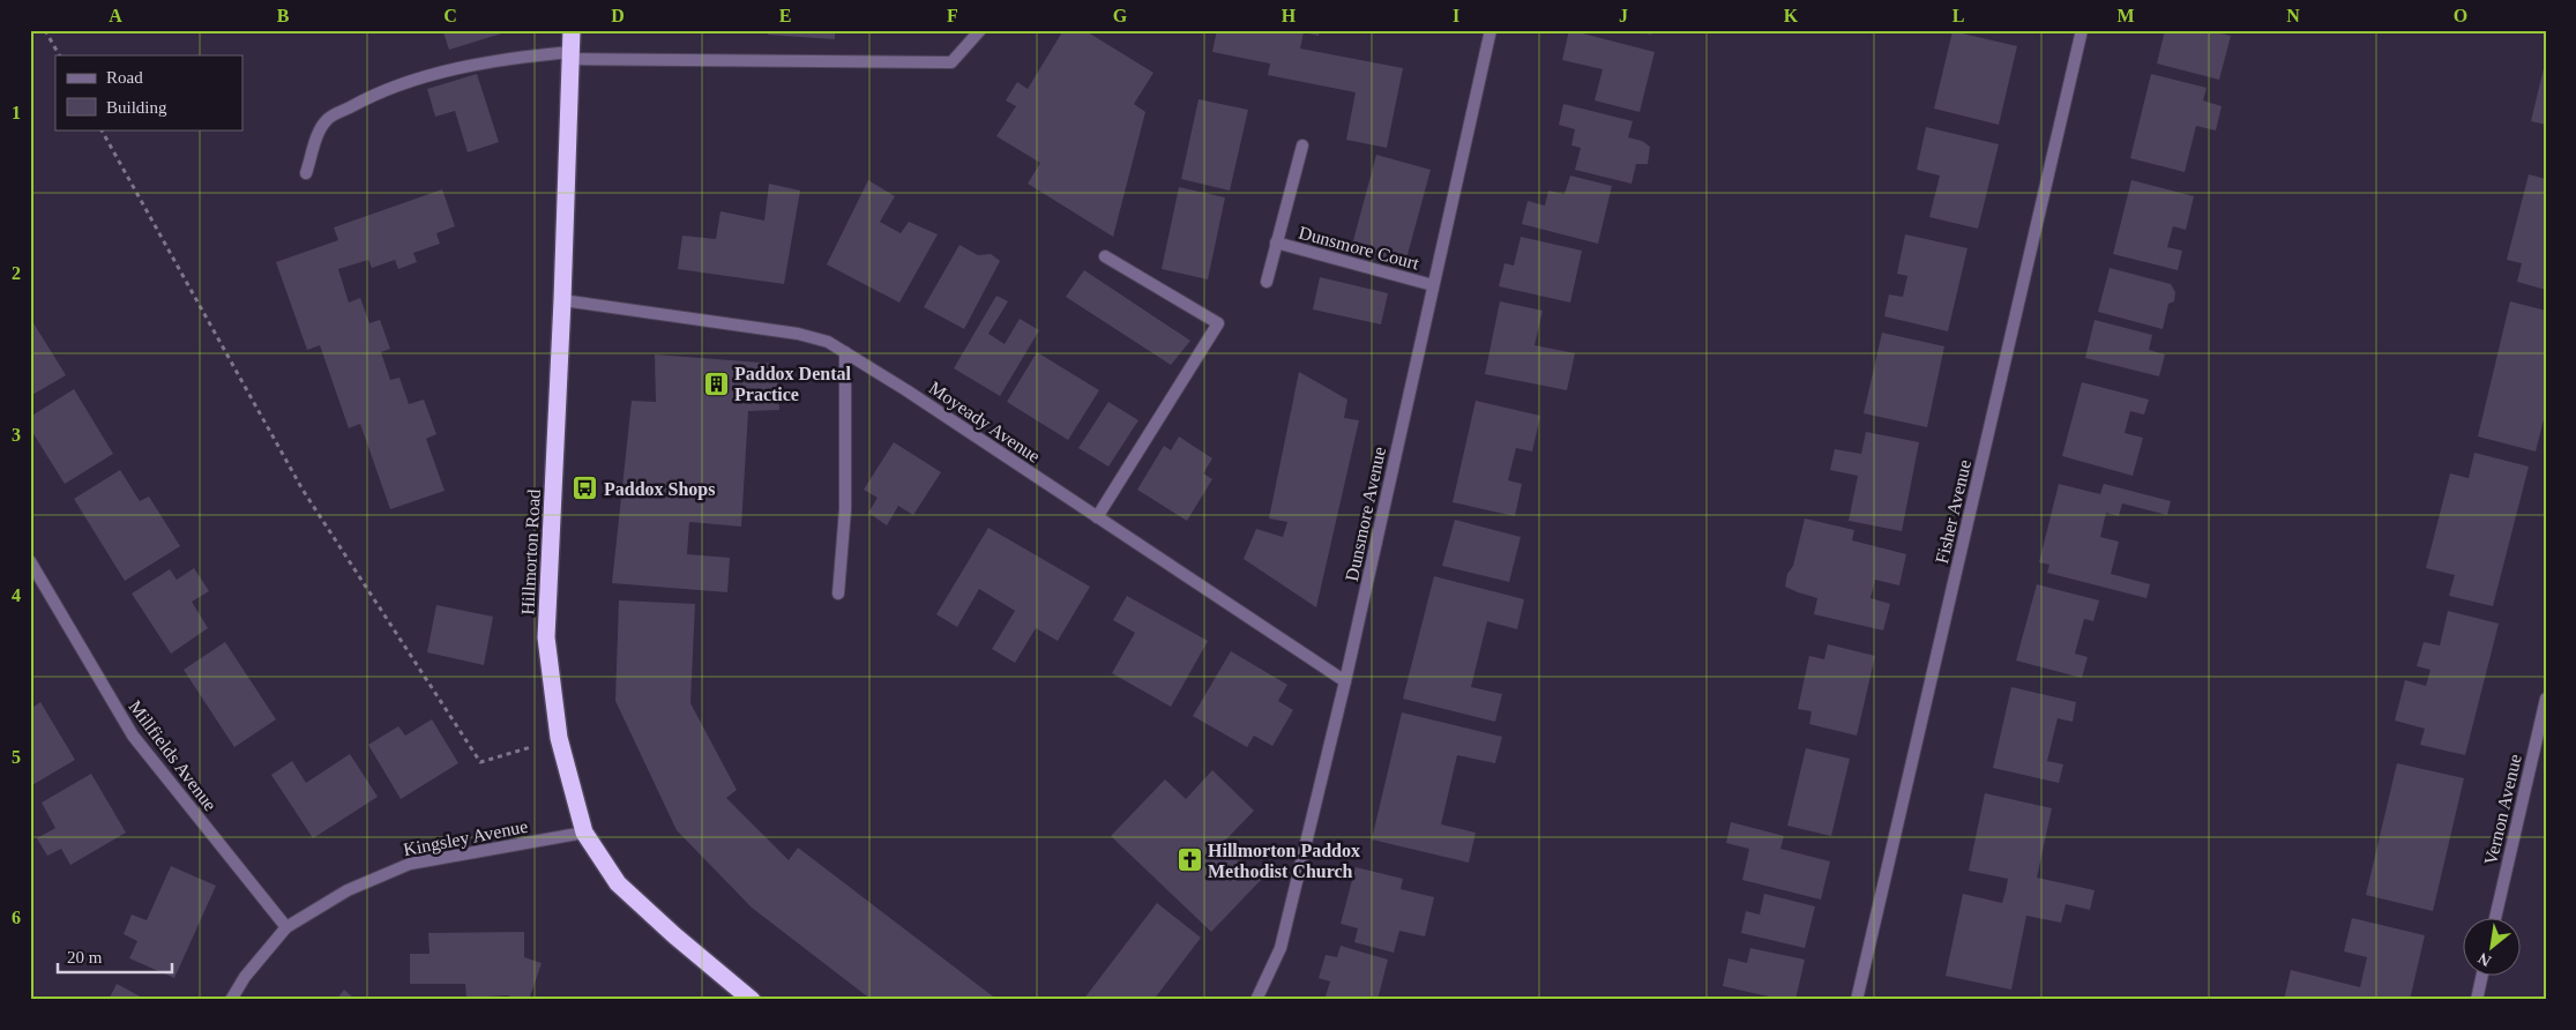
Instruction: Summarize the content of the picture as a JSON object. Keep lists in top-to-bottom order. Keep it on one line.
{"streets":{"highway":["Hillmorton Road"],"street":["Dunsmore Court","Moyeady Avenue","Fisher Avenue","Dunsmore Avenue","Millfields Avenue","Vernon Avenue","Kingsley Avenue"]},"crossings":[["Dunsmore Court","Dunsmore Avenue"],["Moyeady Avenue","Dunsmore Avenue"],["Moyeady Avenue","Hillmorton Road"],["Hillmorton Road","Kingsley Avenue"],["Millfields Avenue","Kingsley Avenue"]],"places":{"building":["Paddox Dental Practice"],"bus stop":["Paddox Shops"],"church":["Hillmorton Paddox Methodist Church"]},"legend":["Road","Building"],"scale_bar":"20 m","north":"bottom left","grid":{"columns":["A","B","C","D","E","F","G","H","I","J","K","L","M","N","O"],"rows":["1","2","3","4","5","6"]}}
